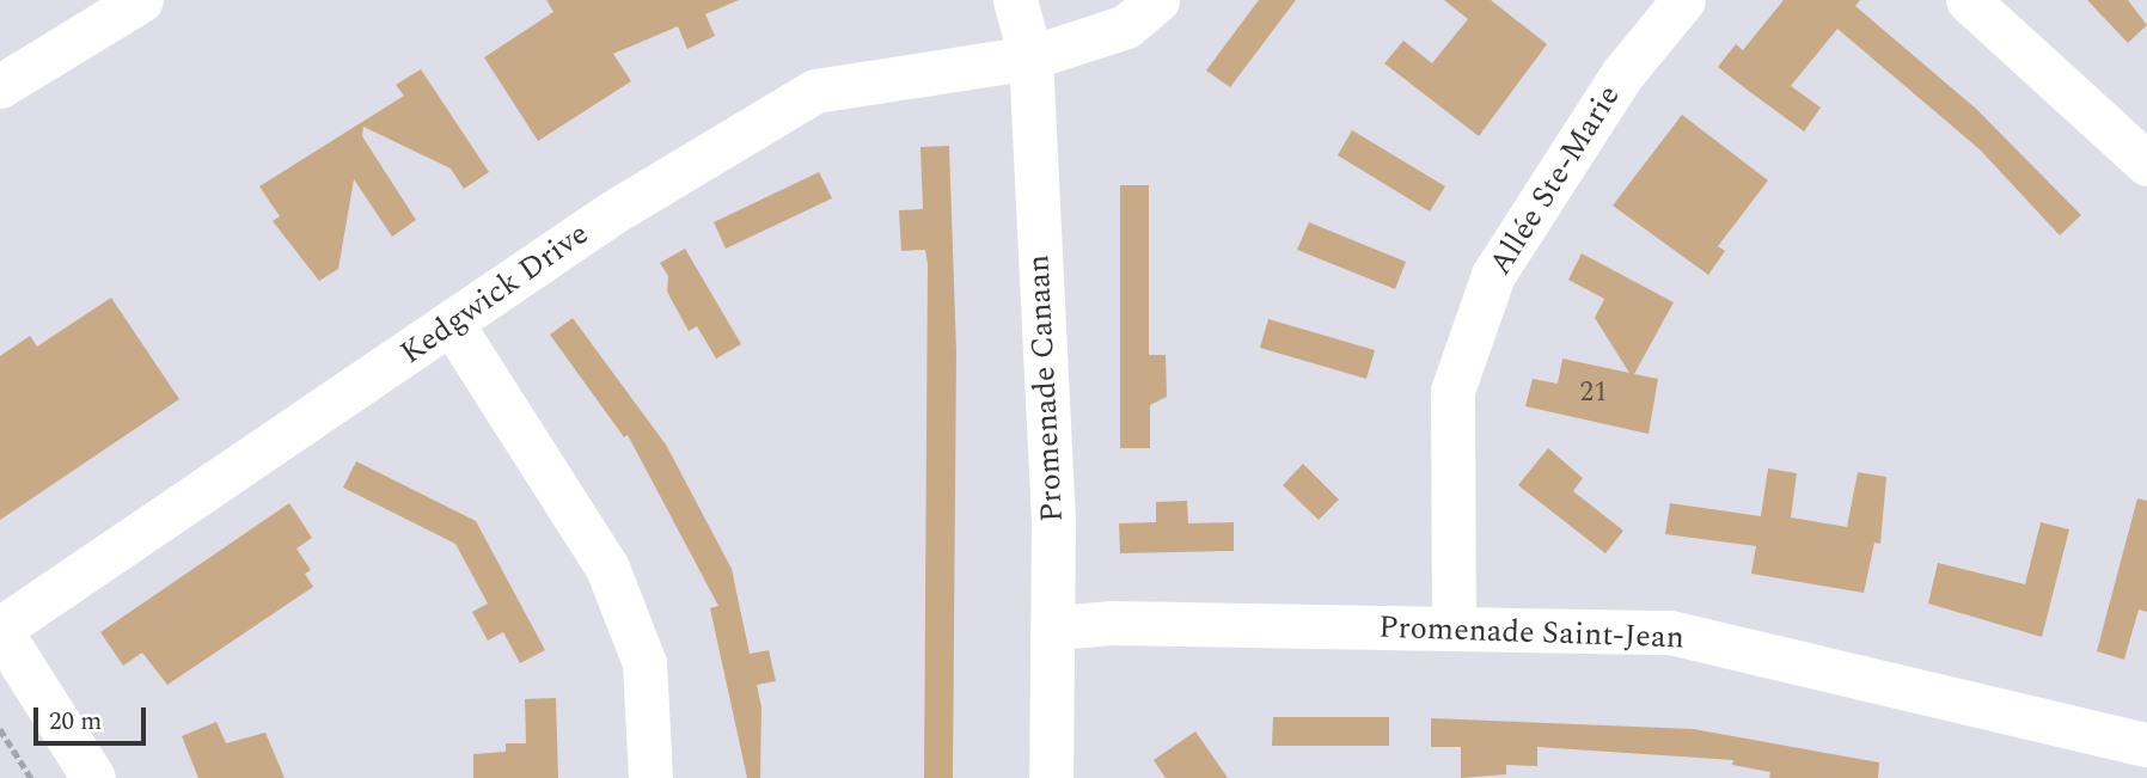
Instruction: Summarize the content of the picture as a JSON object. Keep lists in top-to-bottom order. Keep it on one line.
{"streets":{"street":["Allée Ste-Marie","Kedgwick Drive","Promenade Canaan","Promenade Saint-Jean"]},"crossings":[["Allée Ste-Marie","Promenade Saint-Jean"],["Kedgwick Drive","Promenade Canaan"],["Promenade Canaan","Promenade Saint-Jean"]],"house_numbers":["21"],"scale_bar":"20 m"}
